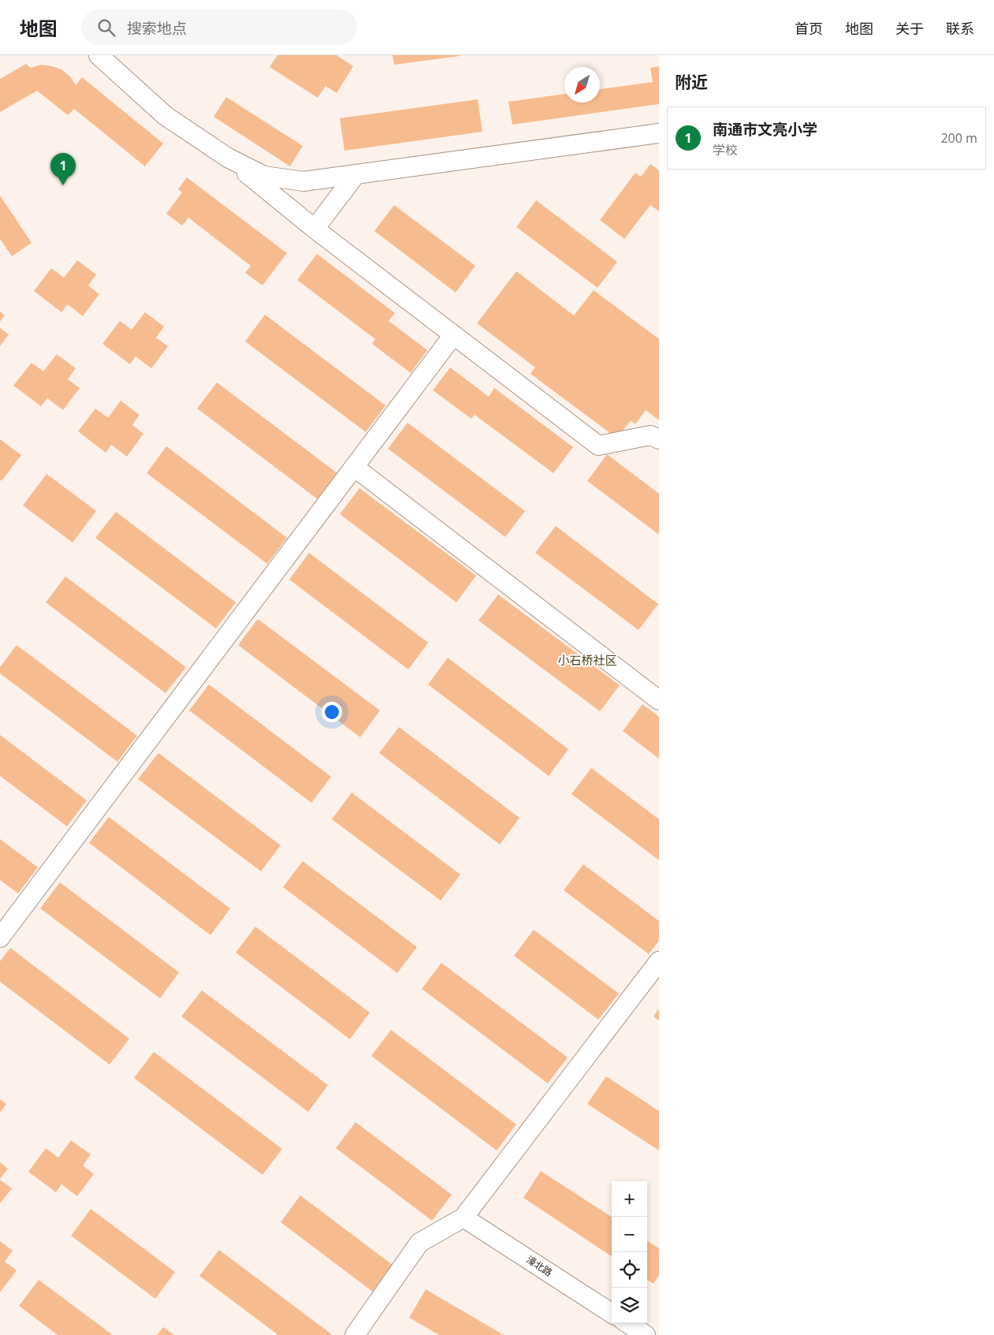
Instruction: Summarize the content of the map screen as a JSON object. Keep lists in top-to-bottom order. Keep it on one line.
{"streets":{"street":["濠北路"]},"districts":["小石桥社区"],"north":"bottom left","page":{"header":"地图","search":"搜索地点","nav":["首页","地图","关于","联系"],"heading":"附近","list":[{"mark":"1","name":"南通市文亮小学","note":"学校","value":"200 m"}],"pins":"1","map_buttons":["+","−"]}}
